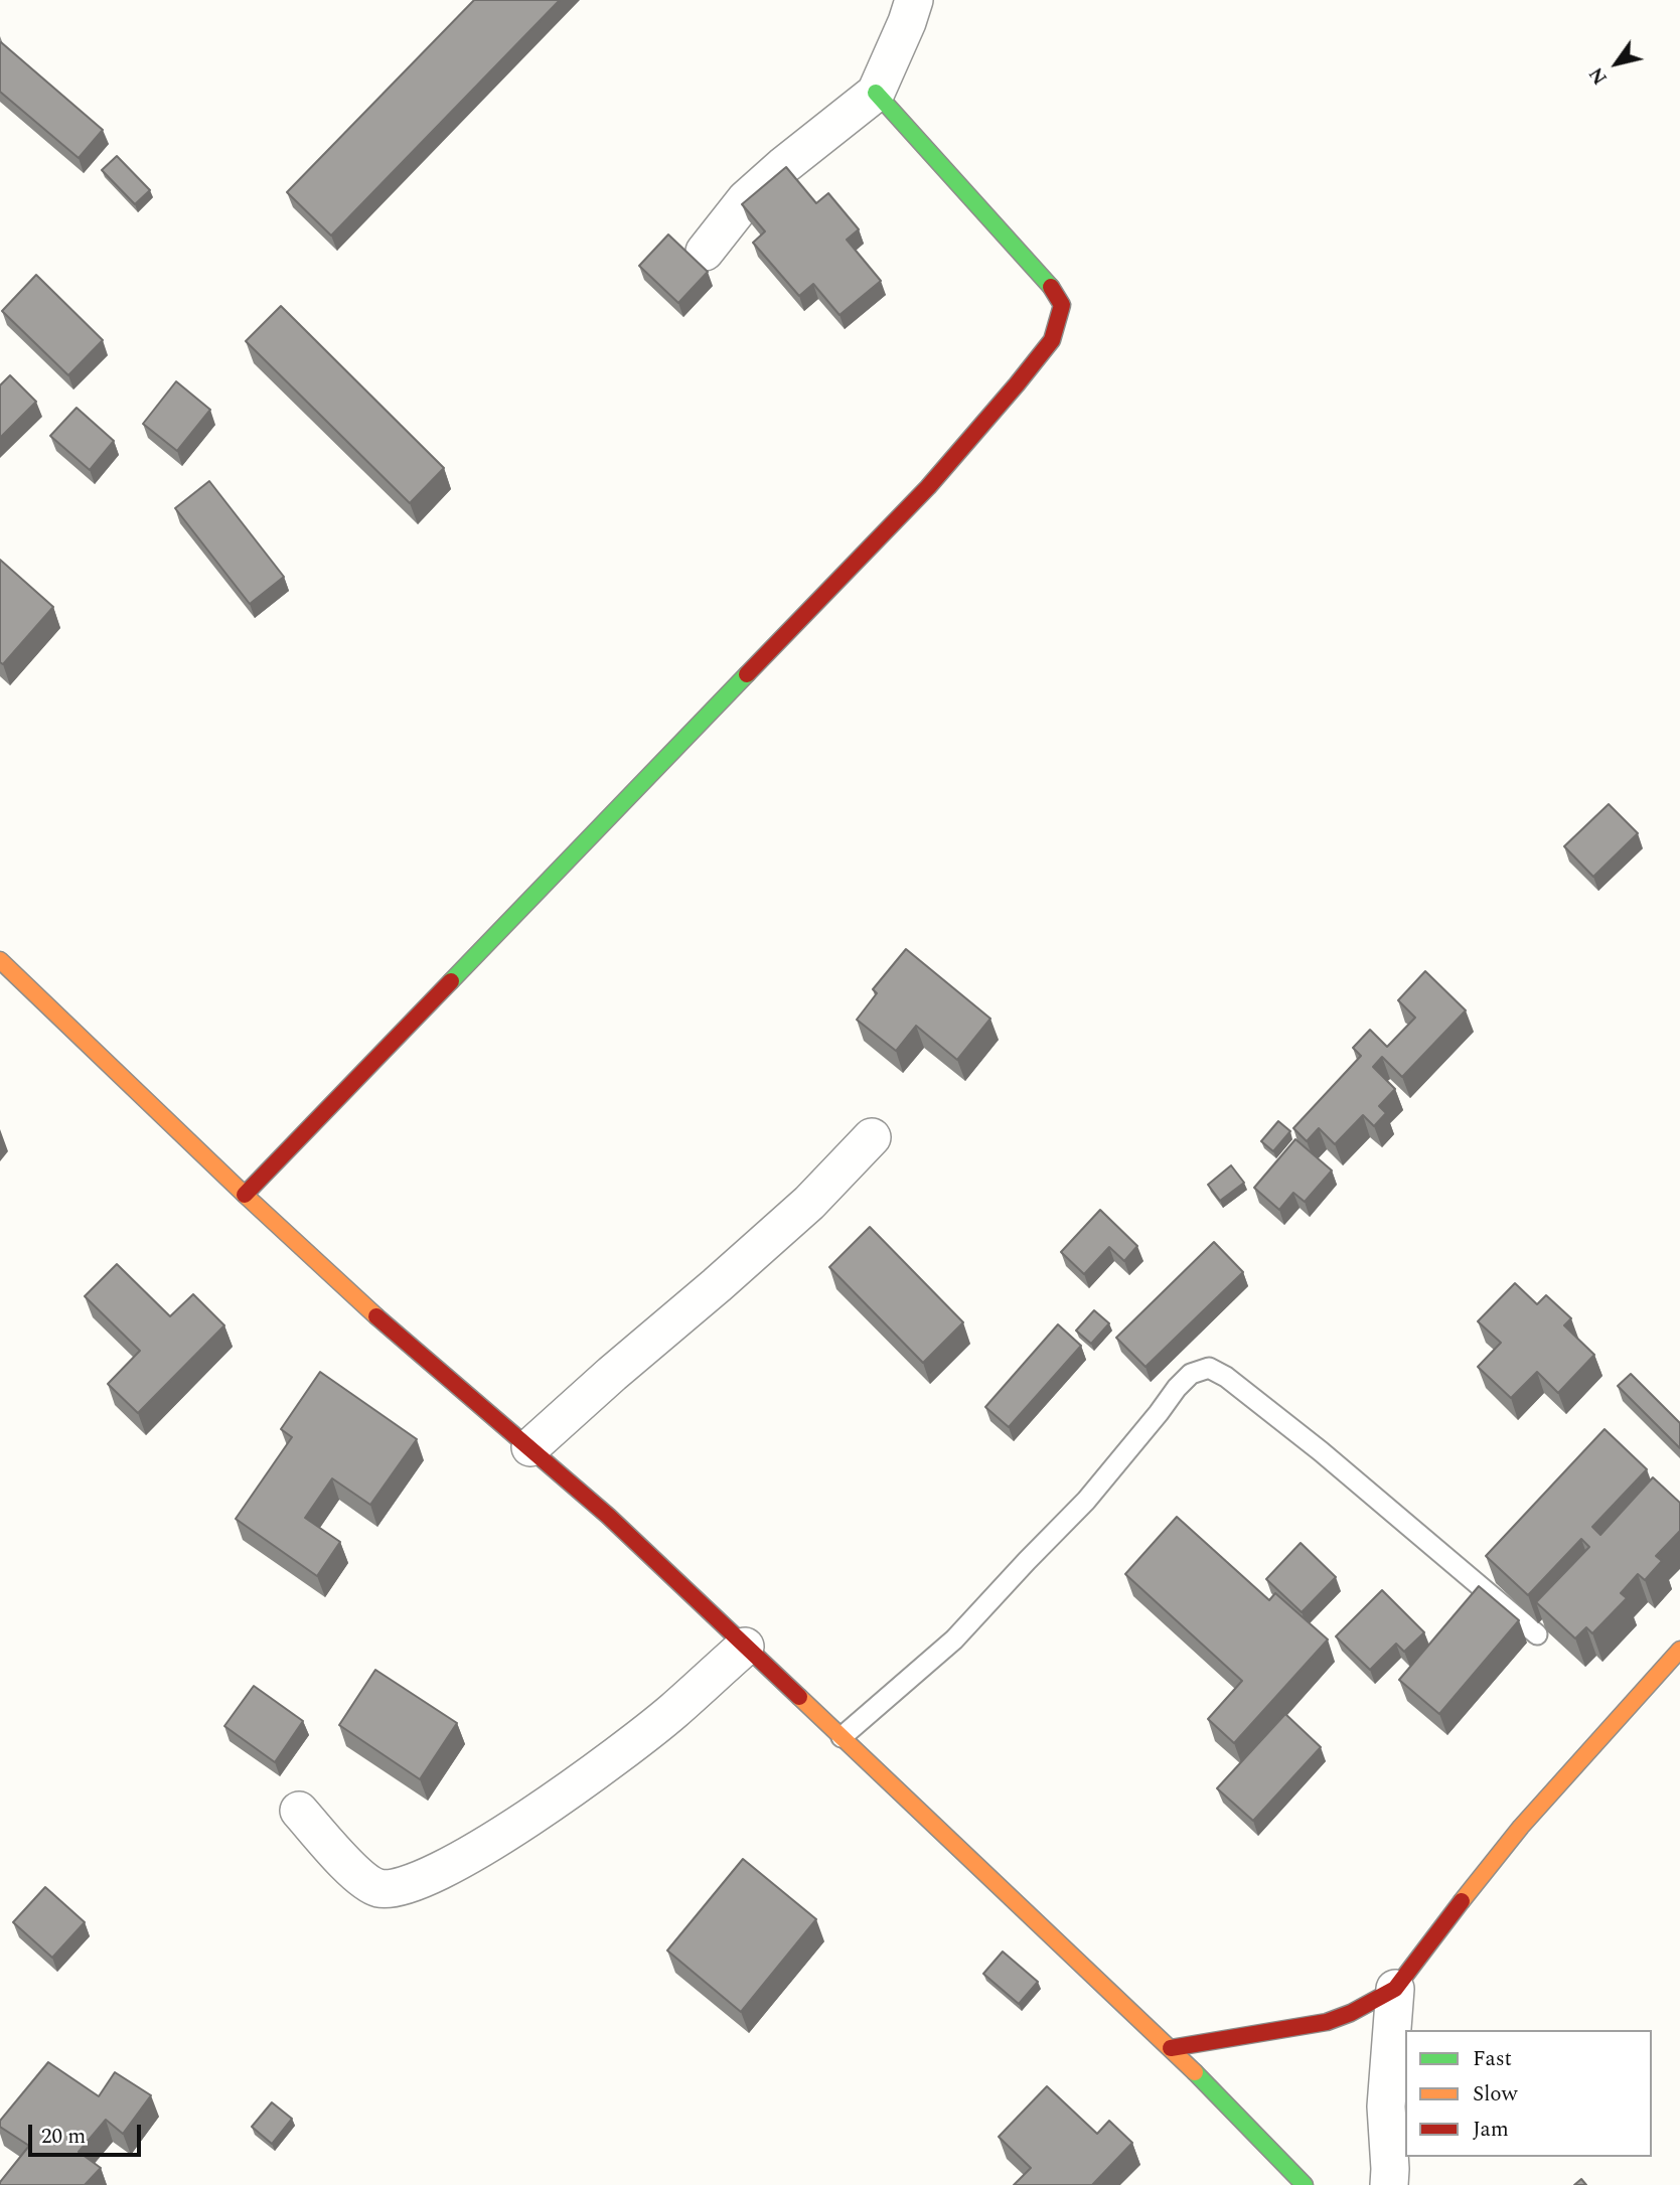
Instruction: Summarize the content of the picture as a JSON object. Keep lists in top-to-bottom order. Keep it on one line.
{"legend":["Fast","Slow","Jam"],"scale_bar":"20 m","north":"bottom left"}
